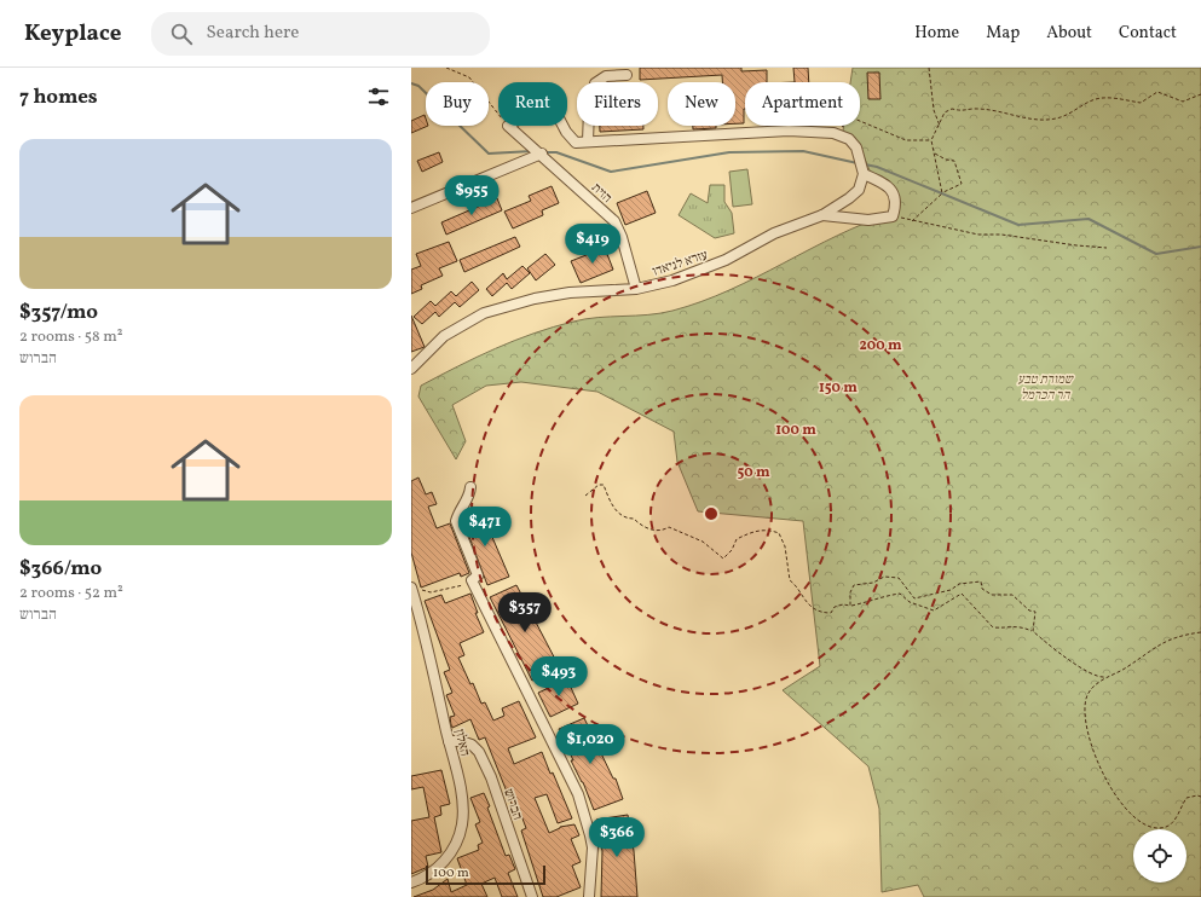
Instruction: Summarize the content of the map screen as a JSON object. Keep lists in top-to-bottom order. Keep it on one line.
{"streets":{"street":["הזית","עזרא לניאדו","האלון","הברוש"]},"crossings":[["הזית","עזרא לניאדו"],["האלון","הברוש"]],"parks":["שמורת טבע הר הכרמל"],"scale_bar":"100 m","page":{"header":"Keyplace","search":"Search here","nav":["Home","Map","About","Contact"],"heading":"7 homes","chip":["Buy","Rent","Filters","New","Apartment"],"list":[{"name":"$357/mo","note":"2 rooms · 58 m² · הברוש"},{"name":"$366/mo","note":"2 rooms · 52 m² · הברוש"}],"price":["$955","$419","$471","$357","$493","$1,020","$366"],"scale":"100 m"},"rings":["200 m","150 m","100 m","50 m"]}
